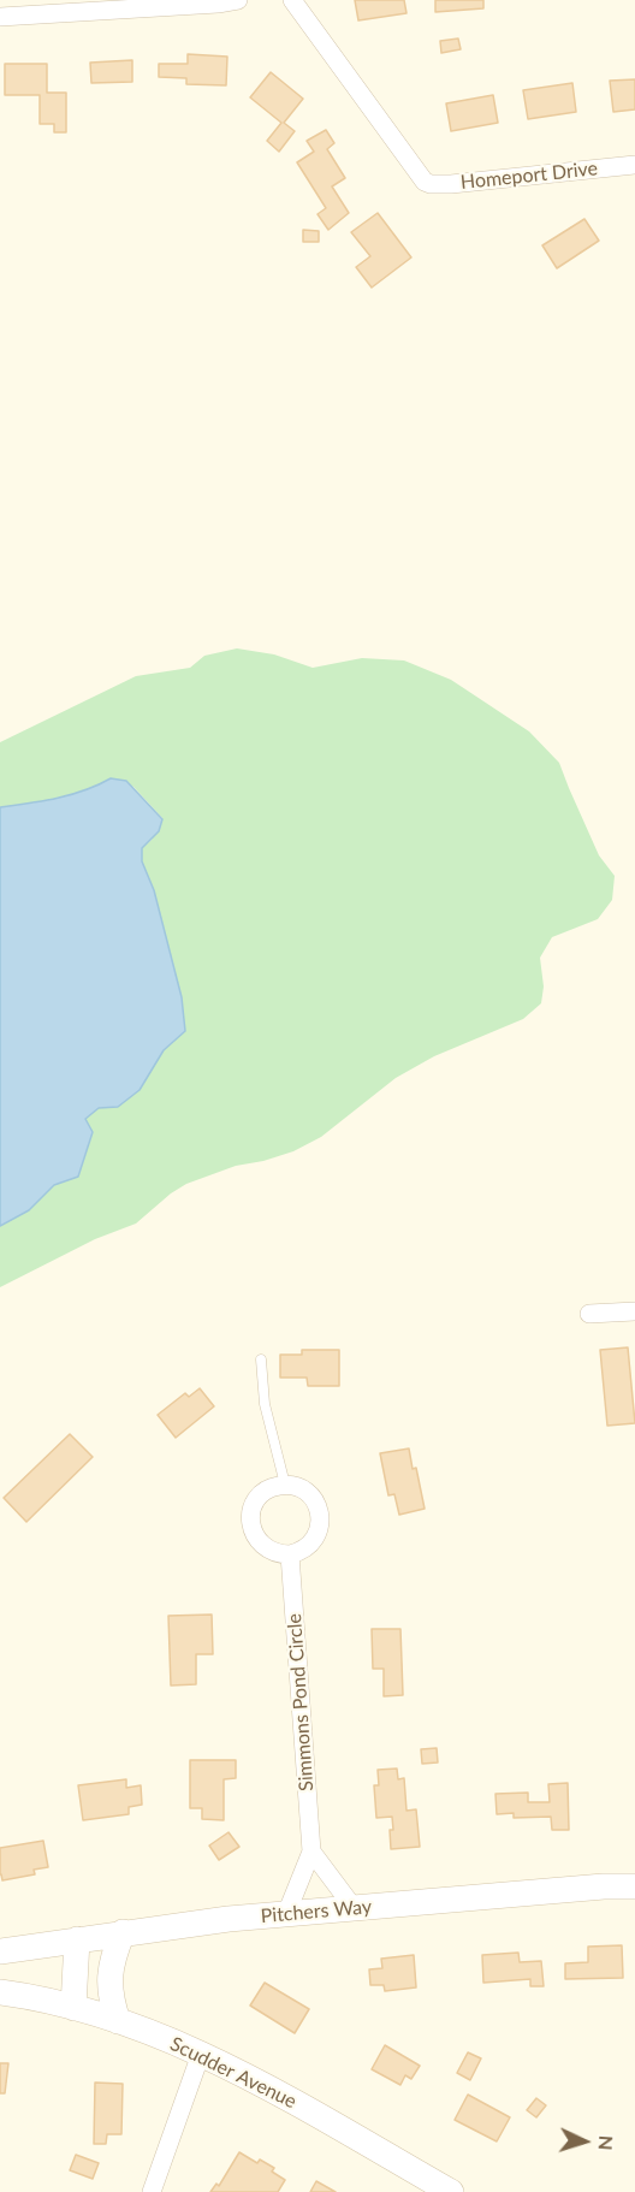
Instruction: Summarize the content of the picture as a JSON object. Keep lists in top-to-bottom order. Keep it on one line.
{"streets":{"main road":["Pitchers Way","Scudder Avenue"],"street":["Homeport Drive","Simmons Pond Circle"]},"crossings":[["Simmons Pond Circle","Pitchers Way"]],"north":"right"}
